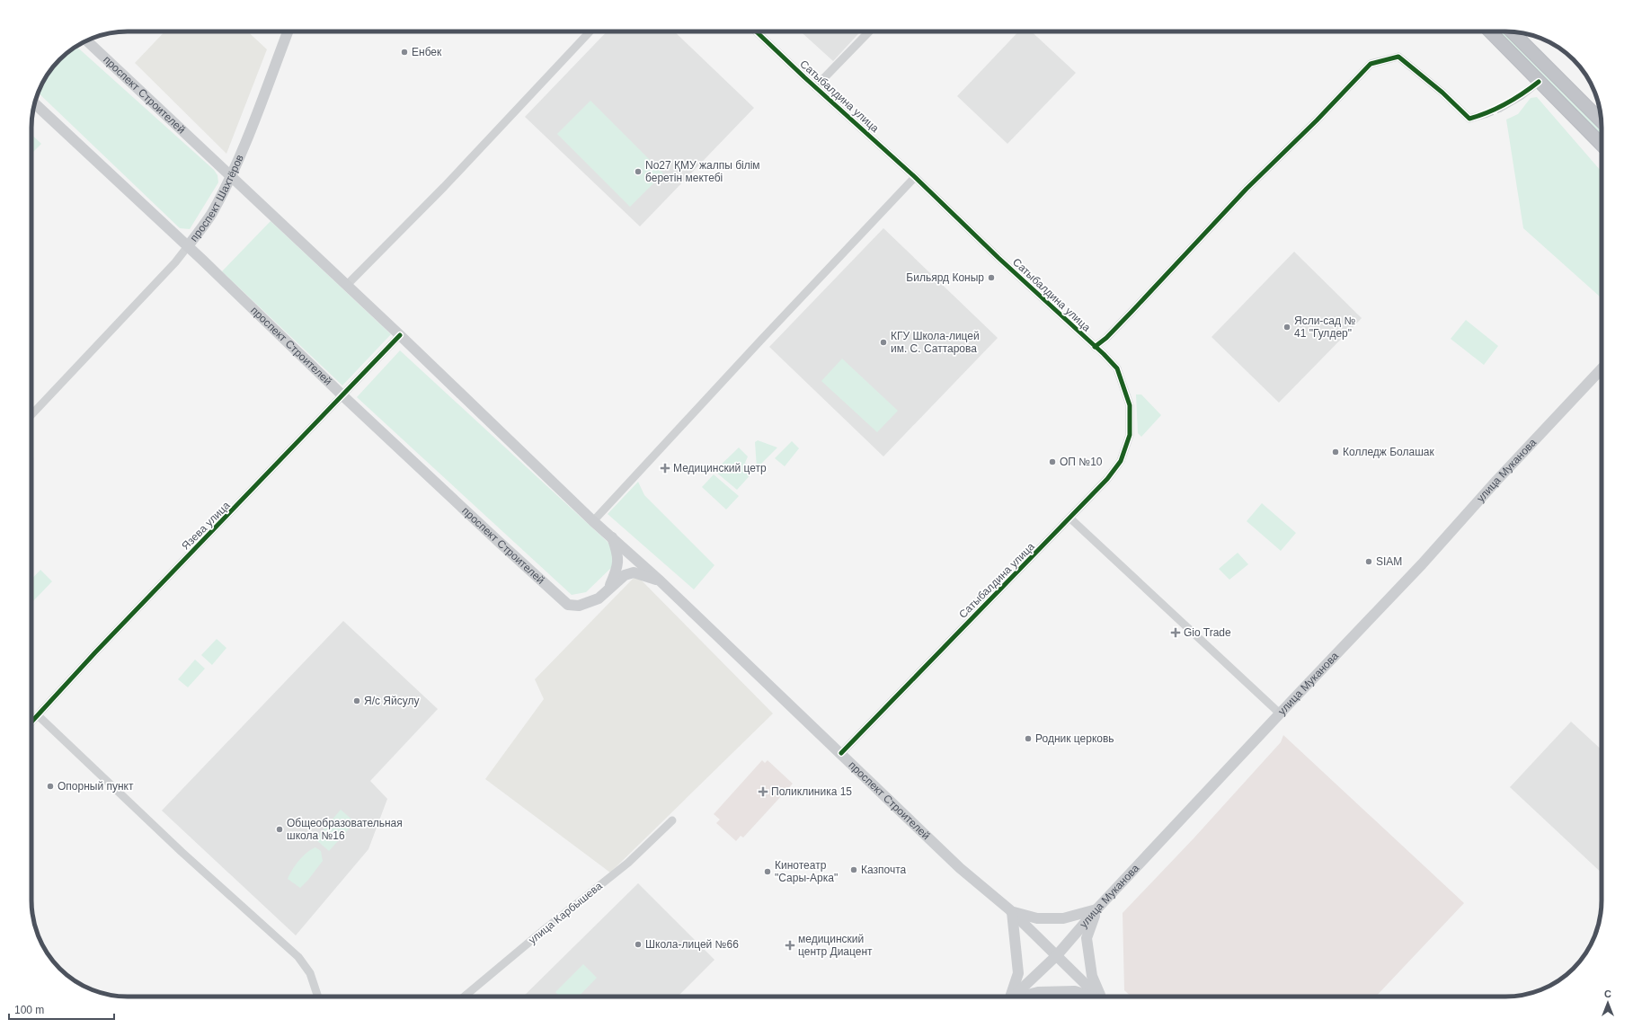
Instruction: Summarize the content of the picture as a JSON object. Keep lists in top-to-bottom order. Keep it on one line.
{"streets":{"main road":["проспект Строителей","проспект Шахтёров","улица Муканова"],"street":["Сатыбалдина улица","Язева улица","улица Карбышева"]},"crossings":[["проспект Строителей","Сатыбалдина улица"],["проспект Строителей","проспект Шахтёров"],["проспект Строителей","улица Муканова"],["проспект Строителей","Язева улица"]],"places":{"other":["Енбек","No27 ҚМУ жалпы білім беретін мектебі","Бильярд Коныр","Ясли-сад № 41 \"Гулдер\"","КГУ Школа-лицей им. С. Саттарова","Колледж Болашак","ОП №10","SIAM","Я/c Яйсулу","Родник церковь","Опорный пункт","Общеобразовательная школа №16","Казпочта","Кинотеатр \"Сары-Арка\"","Школа-лицей №66"],"health":["Медицинский цетр","Gio Trade","Поликлиника 15","медицинский центр Диацент"]},"scale_bar":"100 m","north":"top"}
